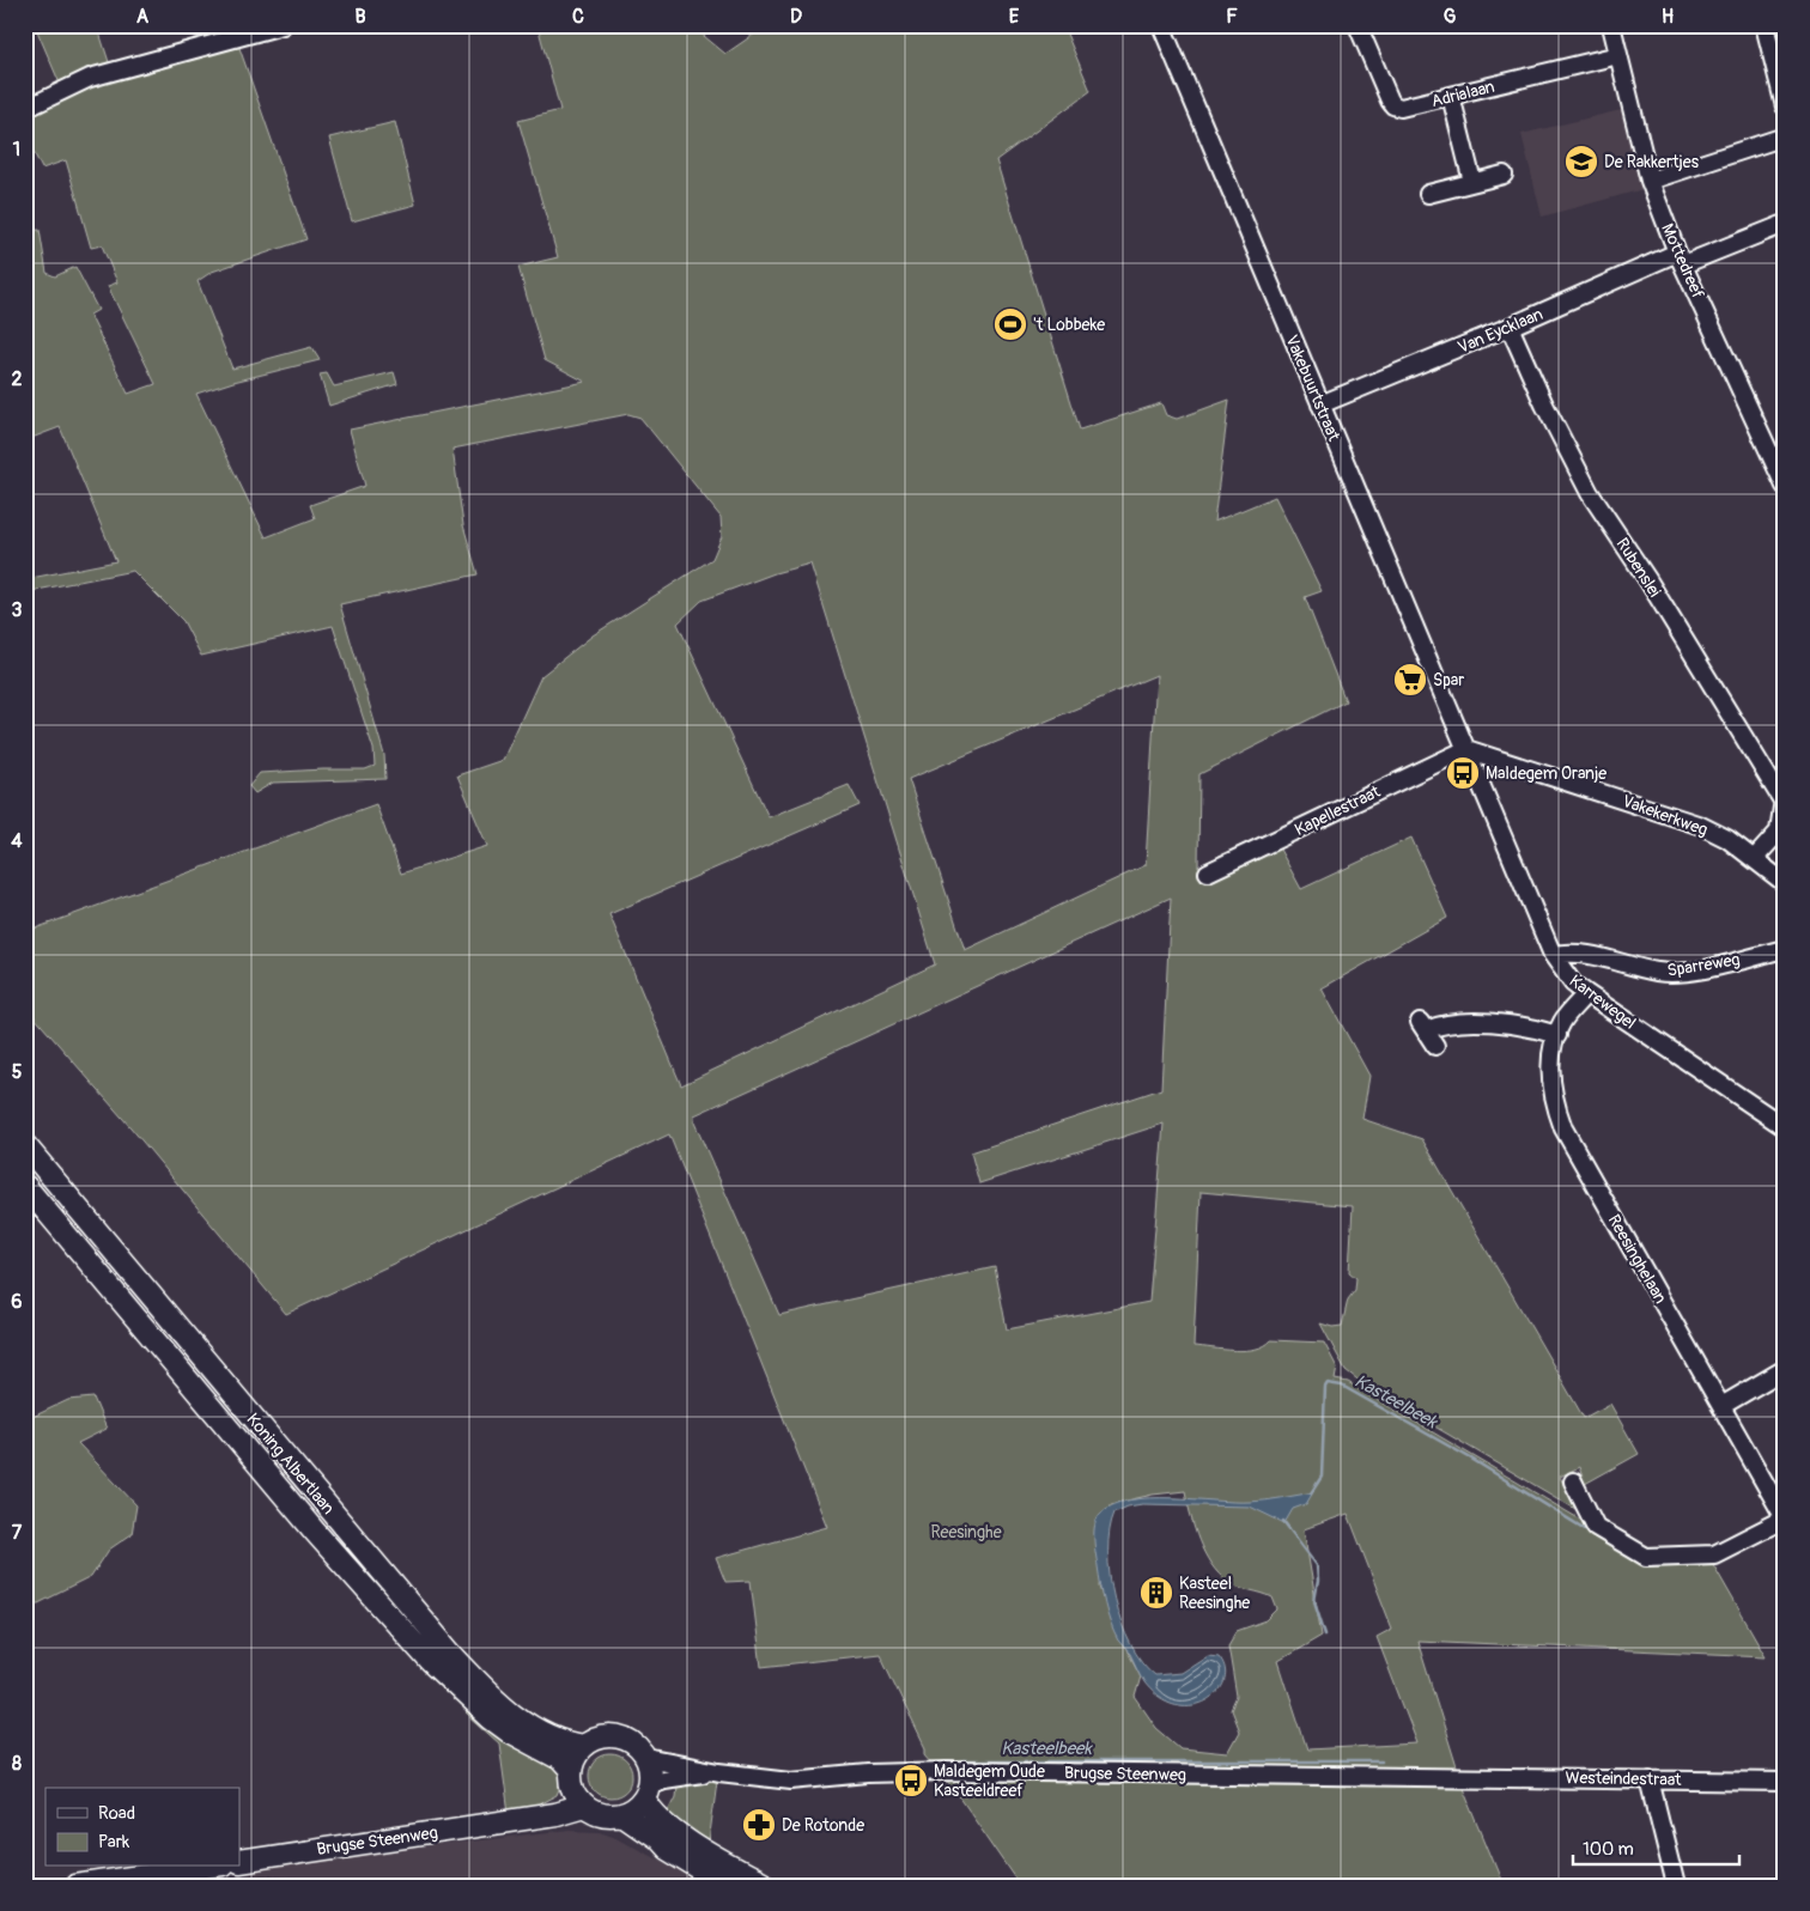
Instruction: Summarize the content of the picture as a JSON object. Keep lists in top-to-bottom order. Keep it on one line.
{"streets":{"main road":["Koning Albertlaan","Brugse Steenweg"],"street":["Adrialaan","Mottedreef","Van Eycklaan","Vakebuurtstraat","Rubenslei","Kapellestraat","Vakekerkweg","Sparreweg","Karrewegel","Reesinghelaan","Westeindestraat"]},"crossings":[["Adrialaan","Mottedreef"],["Mottedreef","Van Eycklaan"],["Van Eycklaan","Vakebuurtstraat"],["Van Eycklaan","Rubenslei"],["Vakebuurtstraat","Kapellestraat"],["Vakebuurtstraat","Vakekerkweg"],["Vakebuurtstraat","Karrewegel"],["Kapellestraat","Vakekerkweg"],["Kapellestraat","Karrewegel"],["Vakekerkweg","Karrewegel"],["Sparreweg","Karrewegel"],["Karrewegel","Reesinghelaan"],["Koning Albertlaan","Brugse Steenweg"],["Brugse Steenweg","Westeindestraat"]],"water":["Kasteelbeek"],"parks":["Reesinghe"],"places":{"school or university":["De Rakkertjes"],"sports":["'t Lobbeke"],"supermarket":["Spar"],"bus stop":["Maldegem Oranje","Maldegem Oude Kasteeldreef"],"building":["Kasteel Reesinghe"],"pharmacy":["De Rotonde"]},"legend":["Road","Park"],"scale_bar":"100 m","grid":{"columns":["A","B","C","D","E","F","G","H"],"rows":["1","2","3","4","5","6","7","8"]}}
